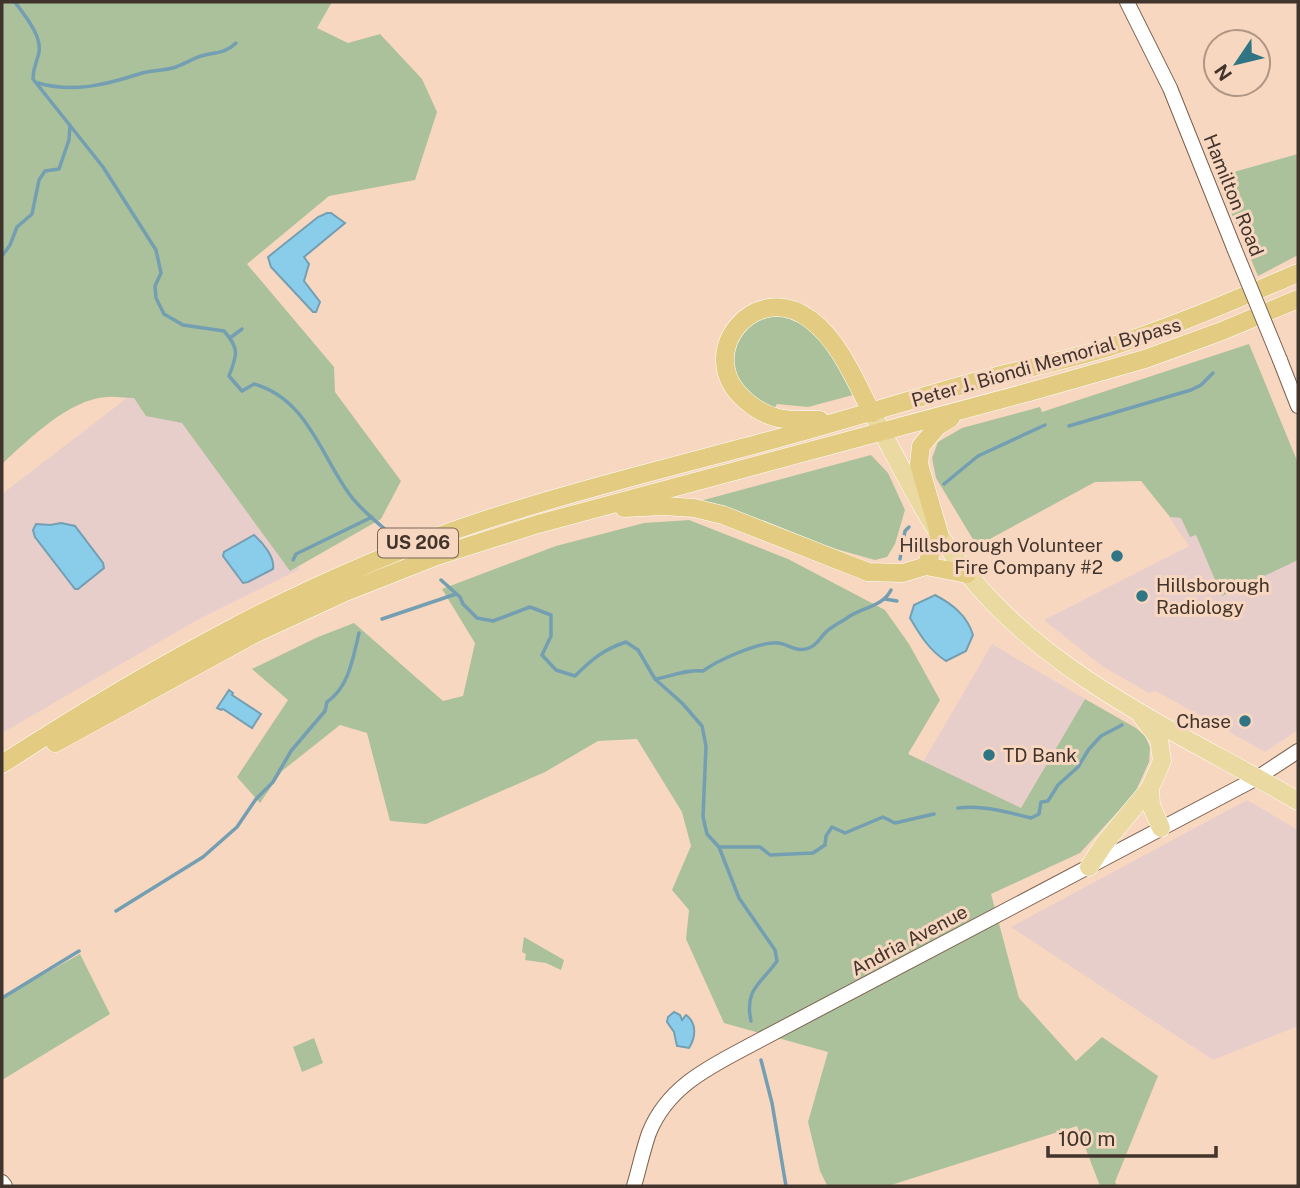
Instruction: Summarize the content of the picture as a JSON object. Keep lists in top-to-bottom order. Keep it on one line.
{"streets":{"highway":["Peter J. Biondi Memorial Bypass","US 206"],"street":["Hamilton Road","Andria Avenue"]},"crossings":[["Peter J. Biondi Memorial Bypass","US 206"]],"places":["Hillsborough Volunteer Fire Company #2","Hillsborough Radiology","Chase","TD Bank"],"scale_bar":"100 m","north":"bottom left"}
